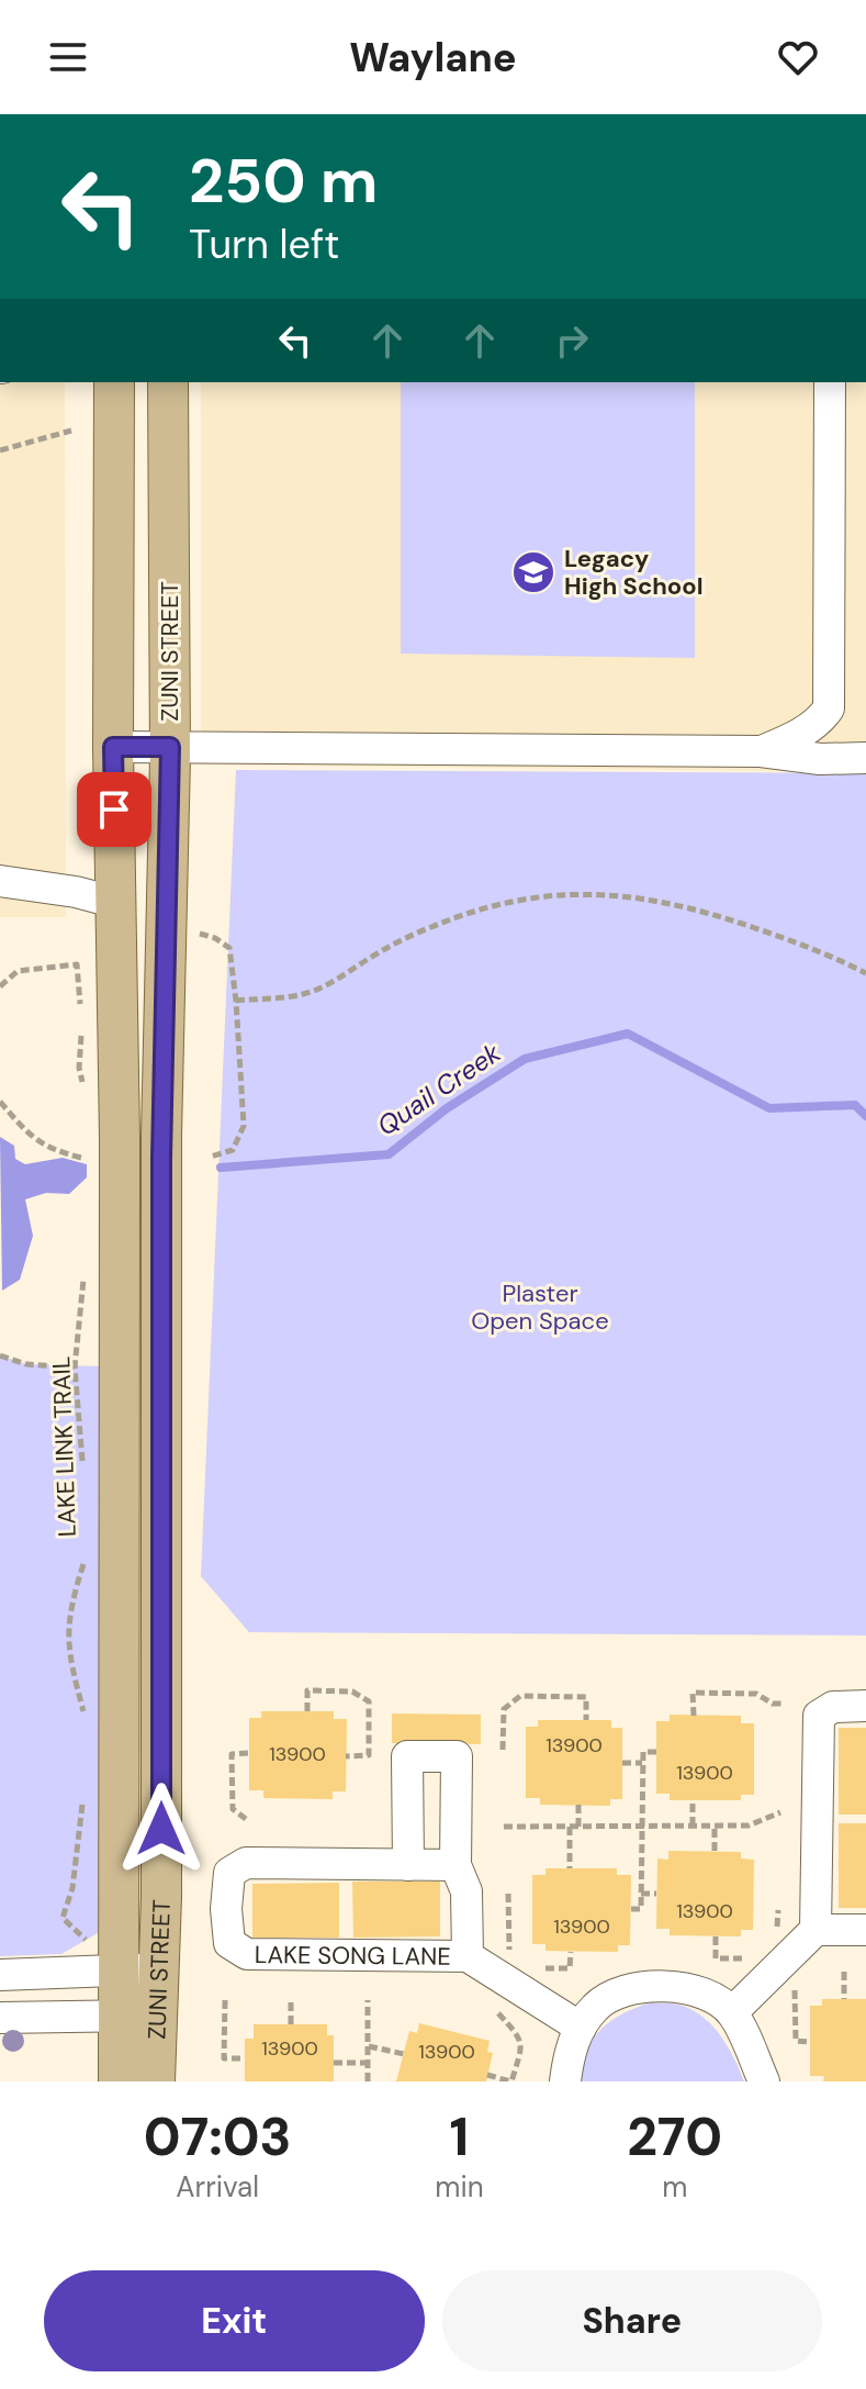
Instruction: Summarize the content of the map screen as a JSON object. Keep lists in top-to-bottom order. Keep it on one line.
{"streets":{"main road":["ZUNI STREET"],"street":["LAKE SONG LANE"],"path":["LAKE LINK TRAIL"]},"water":["Quail Creek"],"parks":["Plaster Open Space"],"places":{"school or university":["Legacy High School"]},"house_numbers":["13900","13900","13900","13900","13900","13900","13900"],"page":{"header":"Waylane","turn":["250 m","Turn left"],"eta":["07:03","Arrival","1","min","270","m"],"buttons":["Exit","Share"]}}
